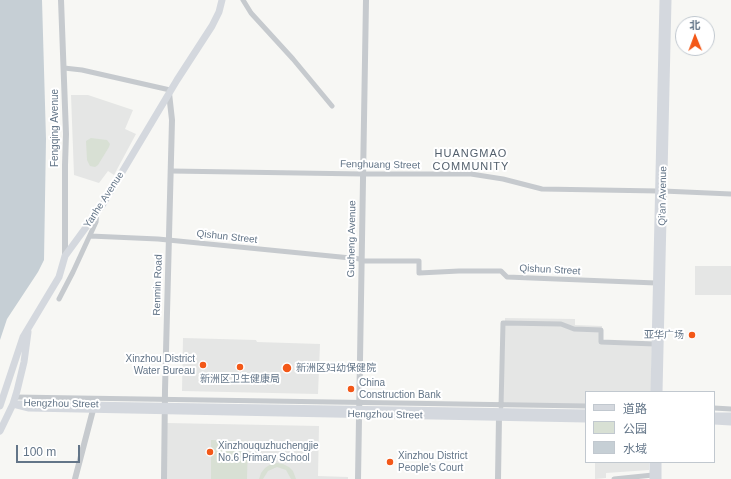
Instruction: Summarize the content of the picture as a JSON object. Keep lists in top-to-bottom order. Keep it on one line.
{"streets":{"main road":["Qi'an Avenue","Yanhe Avenue","Hengzhou Street"],"street":["Fengqing Avenue","Fenghuang Street","Qishun Street","Gucheng Avenue","Renmin Road"]},"crossings":[["Fengqing Avenue","Yanhe Avenue"],["Fenghuang Street","Qi'an Avenue"],["Fenghuang Street","Gucheng Avenue"],["Fenghuang Street","Renmin Road"],["Qi'an Avenue","Qishun Street"],["Yanhe Avenue","Renmin Road"],["Qishun Street","Gucheng Avenue"],["Qishun Street","Renmin Road"],["Gucheng Avenue","Hengzhou Street"],["Renmin Road","Hengzhou Street"]],"districts":["HUANGMAO COMMUNITY"],"places":["亚华广场","Xinzhou District Water Bureau","新洲区卫生健康局","新洲区妇幼保健院","China Construction Bank","Xinzhouquzhuchengjie No.6 Primary School","Xinzhou District People's Court"],"legend":["道路","公园","水域"],"scale_bar":"100 m","north":"top"}
